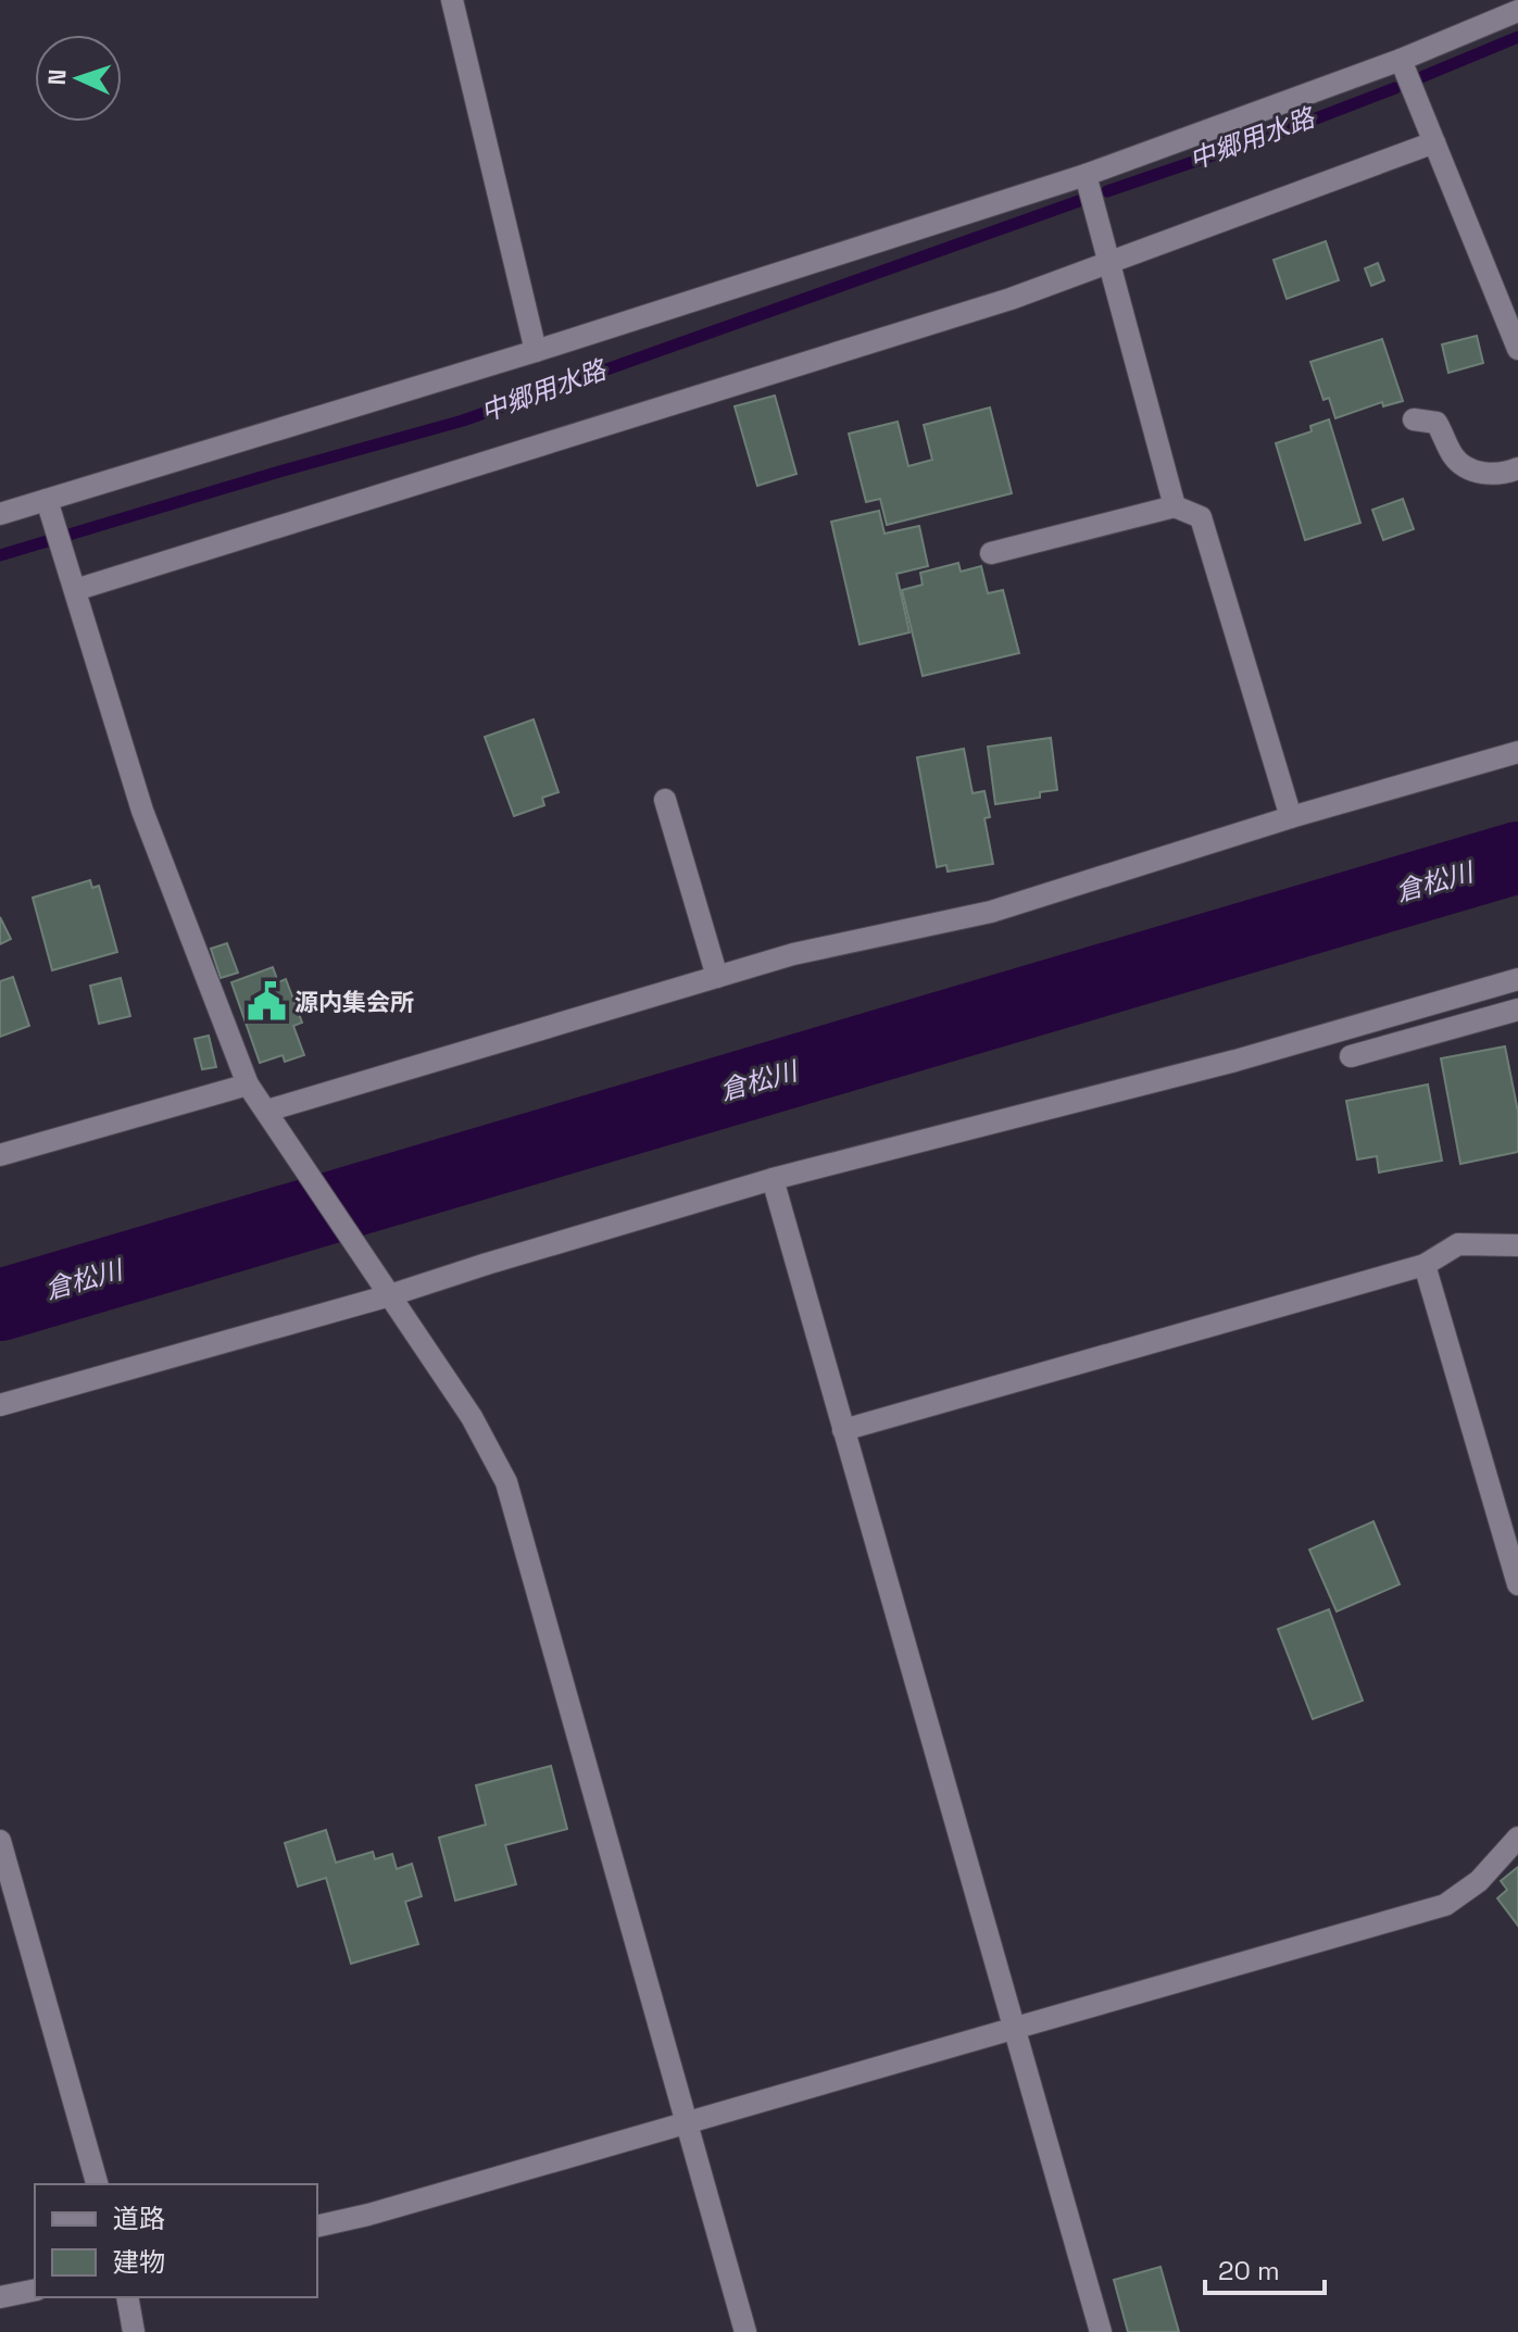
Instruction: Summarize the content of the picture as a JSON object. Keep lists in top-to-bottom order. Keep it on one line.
{"water":["中郷用水路","倉松川"],"places":{"public building":["源内集会所"]},"legend":["道路","建物"],"scale_bar":"20 m","north":"left"}
